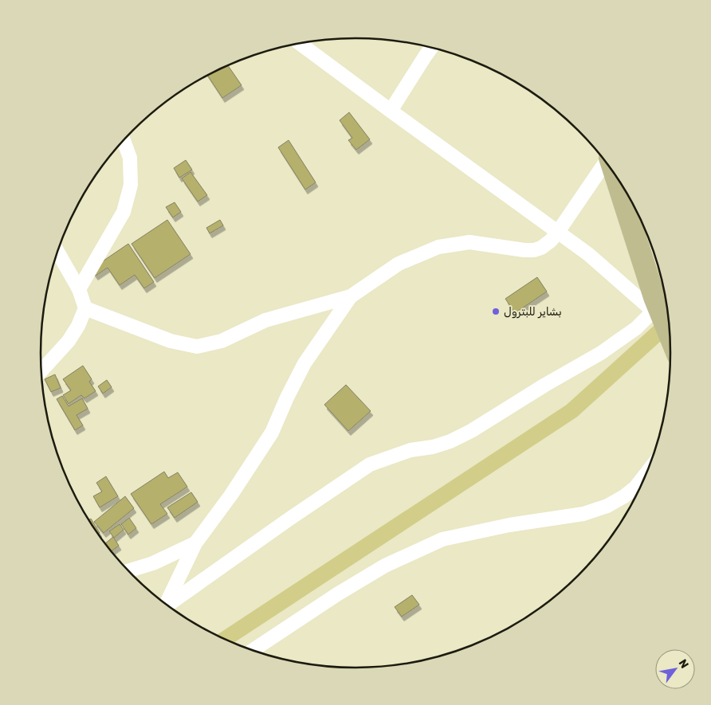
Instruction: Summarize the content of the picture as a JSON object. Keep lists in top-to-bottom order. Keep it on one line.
{"places":["بشاير للبترول"],"north":"top right"}
